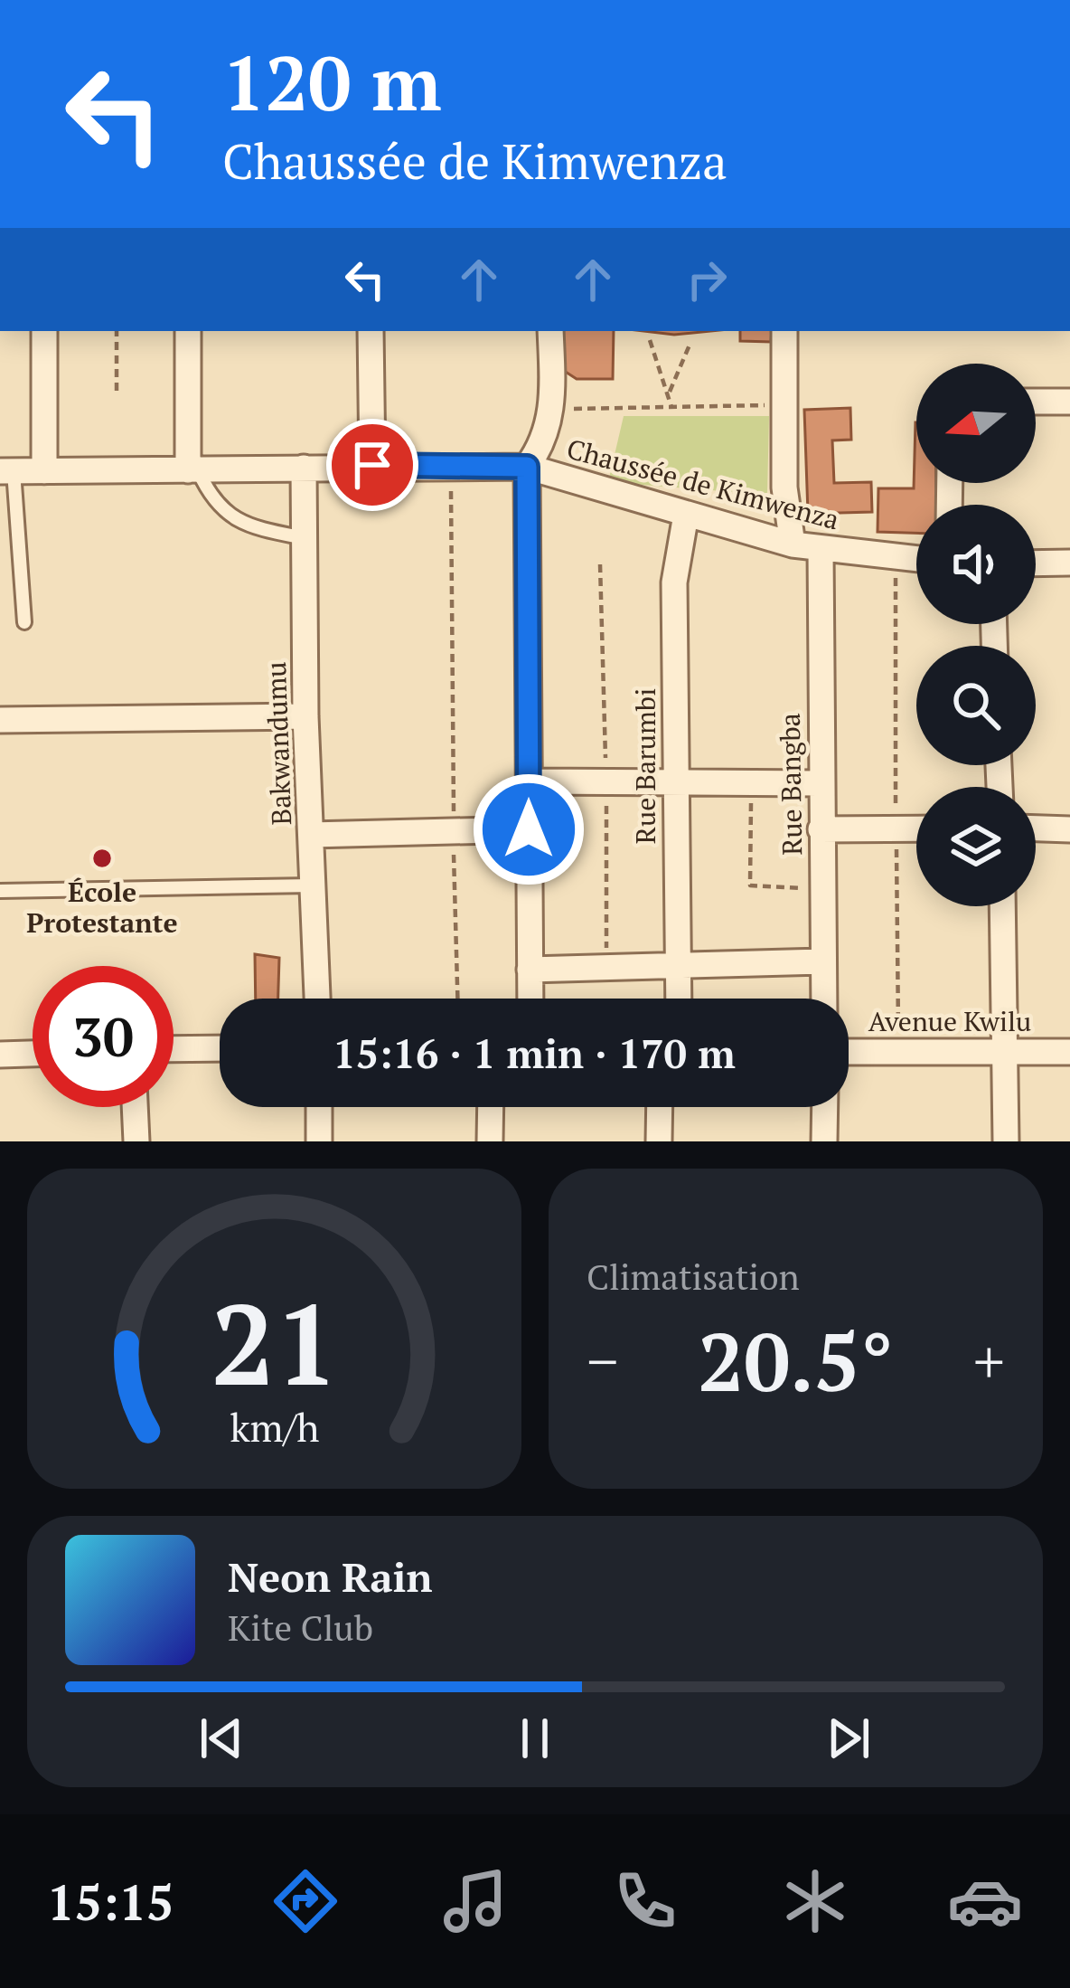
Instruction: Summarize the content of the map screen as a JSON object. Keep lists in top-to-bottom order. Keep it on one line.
{"streets":{"street":["Chaussée de Kimwenza","Bakwandumu","Rue Barumbi","Rue Bangba","Avenue Kwilu"]},"crossings":[["Chaussée de Kimwenza","Bakwandumu"],["Chaussée de Kimwenza","Rue Barumbi"],["Chaussée de Kimwenza","Rue Bangba"]],"places":["École Protestante"],"north":"left","page":{"turn":["120 m","Chaussée de Kimwenza"],"limit":"30","trip":"15:16 · 1 min · 170 m","tile":"Climatisation","heat":["−","20.5°","+"],"song":["Neon Rain","Kite Club"],"tabs":"15:15","gauge":["21","km/h"]}}
